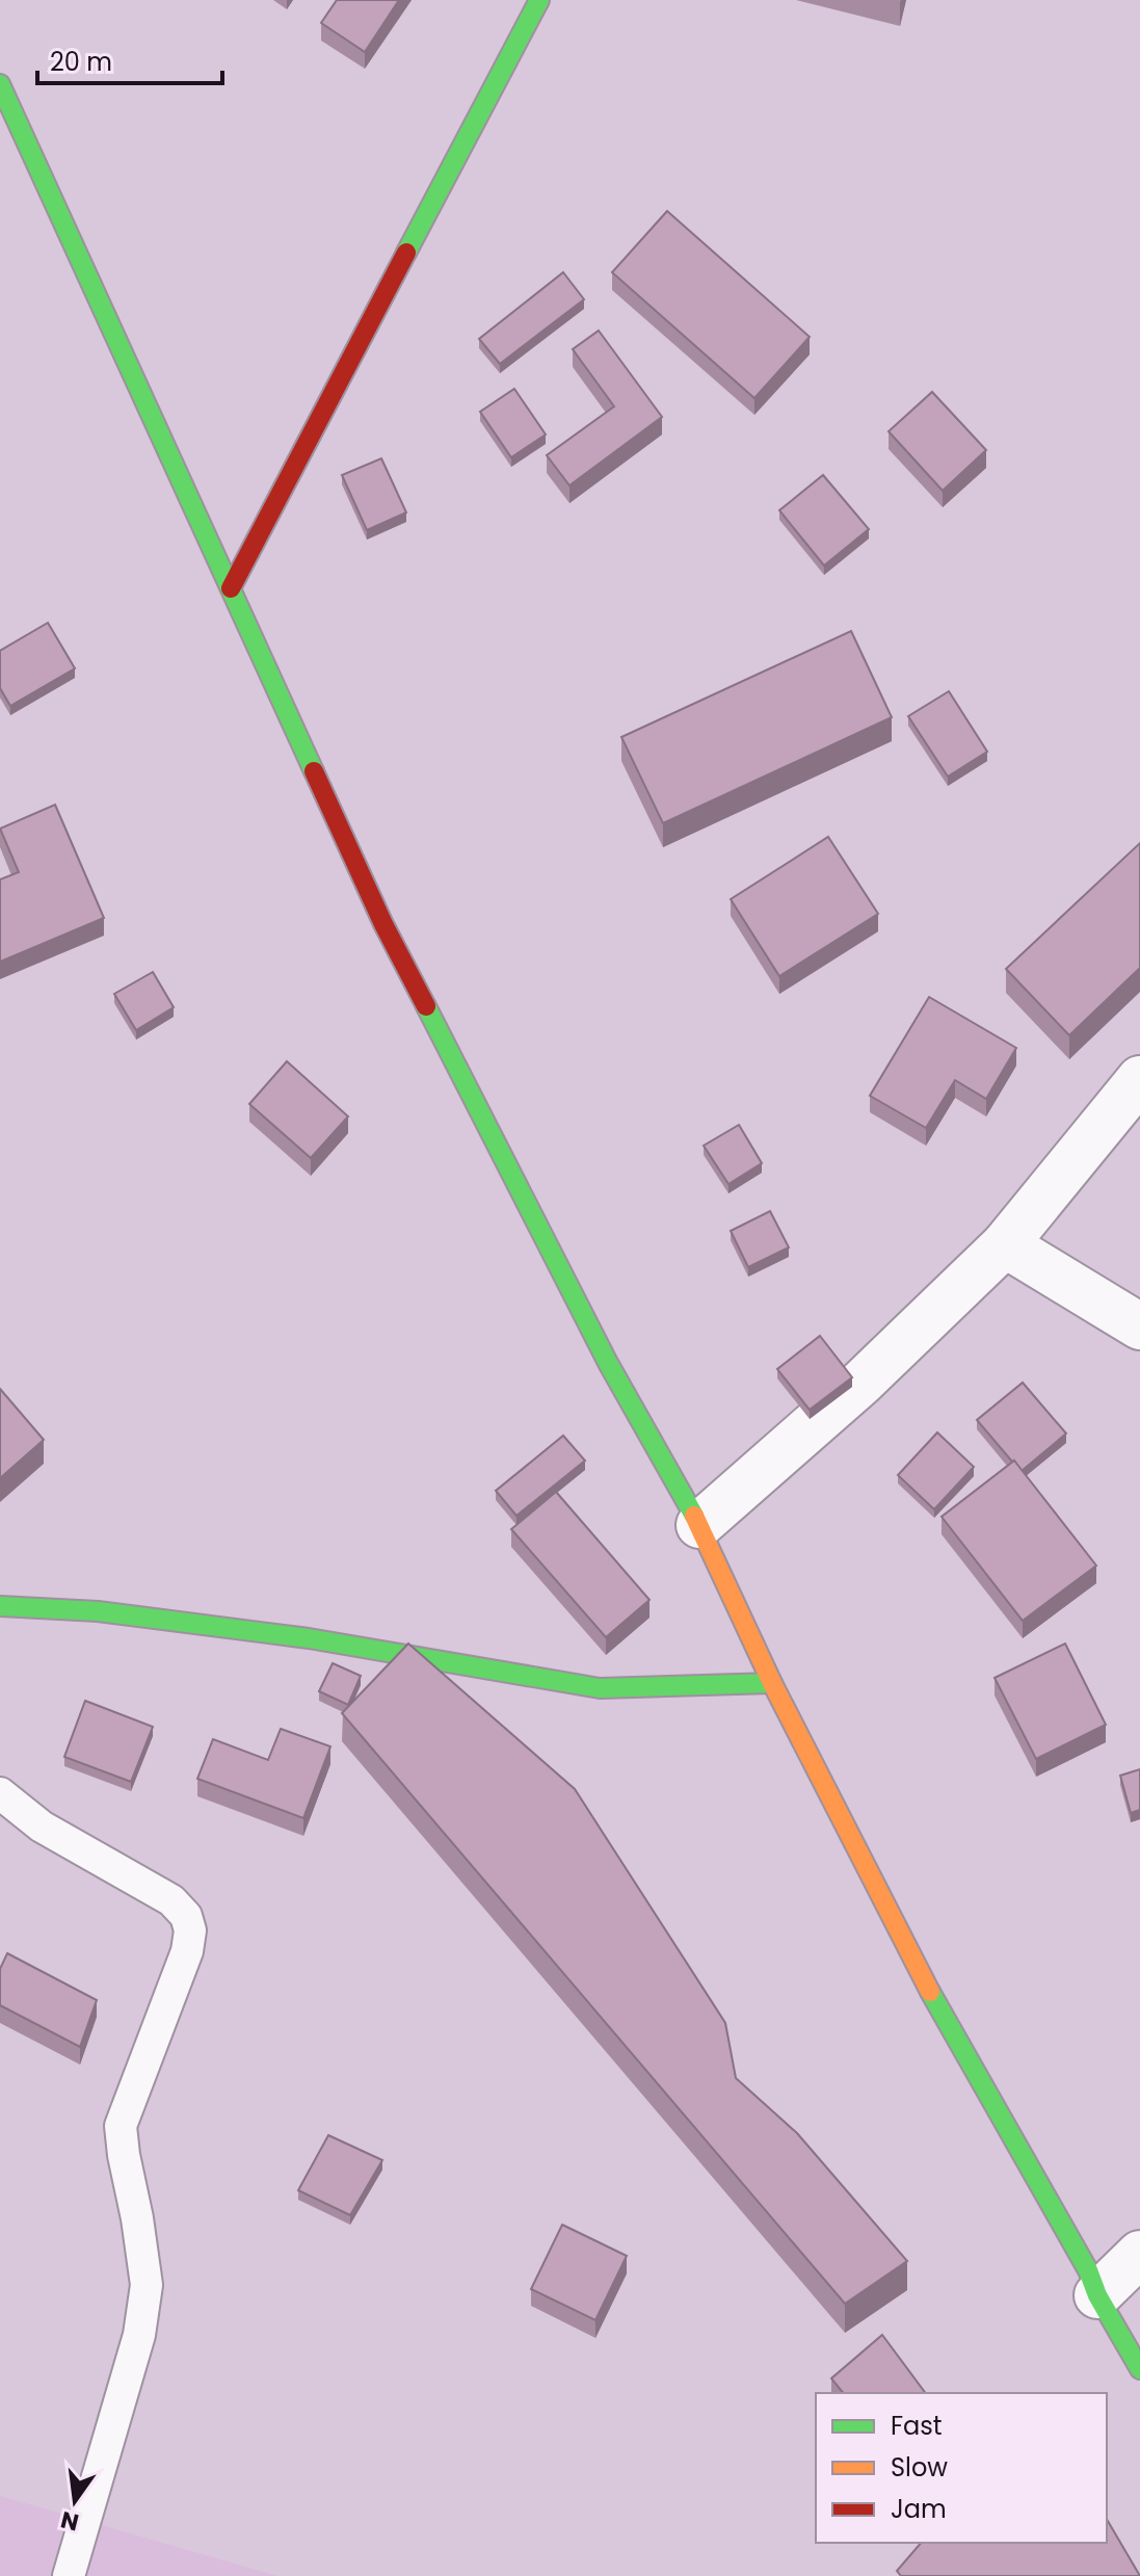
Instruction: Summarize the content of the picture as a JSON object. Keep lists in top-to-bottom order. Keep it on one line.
{"legend":["Fast","Slow","Jam"],"scale_bar":"20 m","north":"bottom"}
